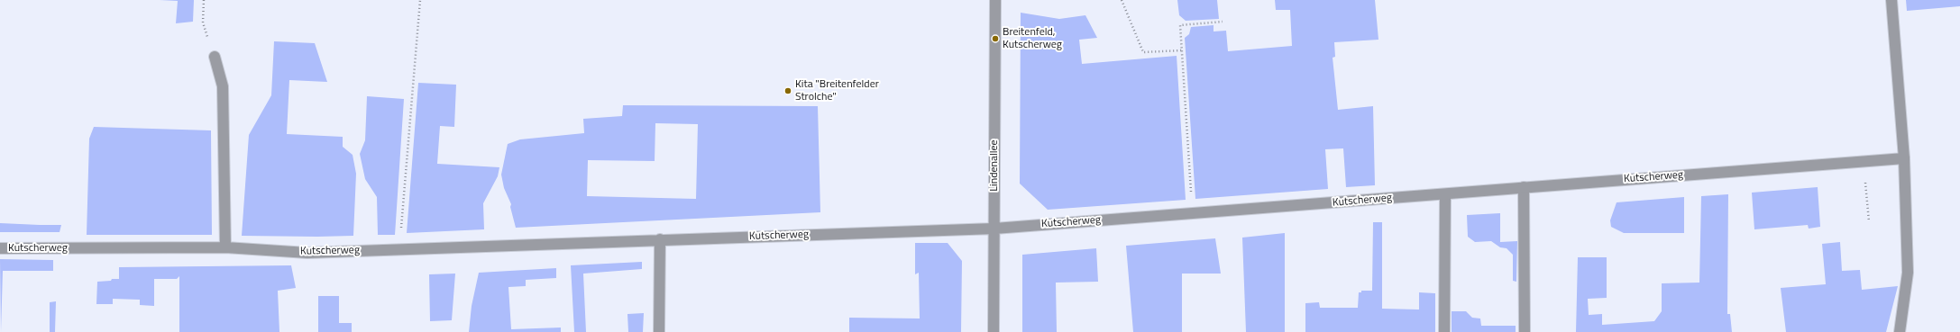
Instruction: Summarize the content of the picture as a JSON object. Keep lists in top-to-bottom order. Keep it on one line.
{"streets":{"street":["Lindenallee","Kutscherweg"]},"crossings":[["Lindenallee","Kutscherweg"]],"places":["Breitenfeld, Kutscherweg","Kita \"Breitenfelder Strolche\""]}
